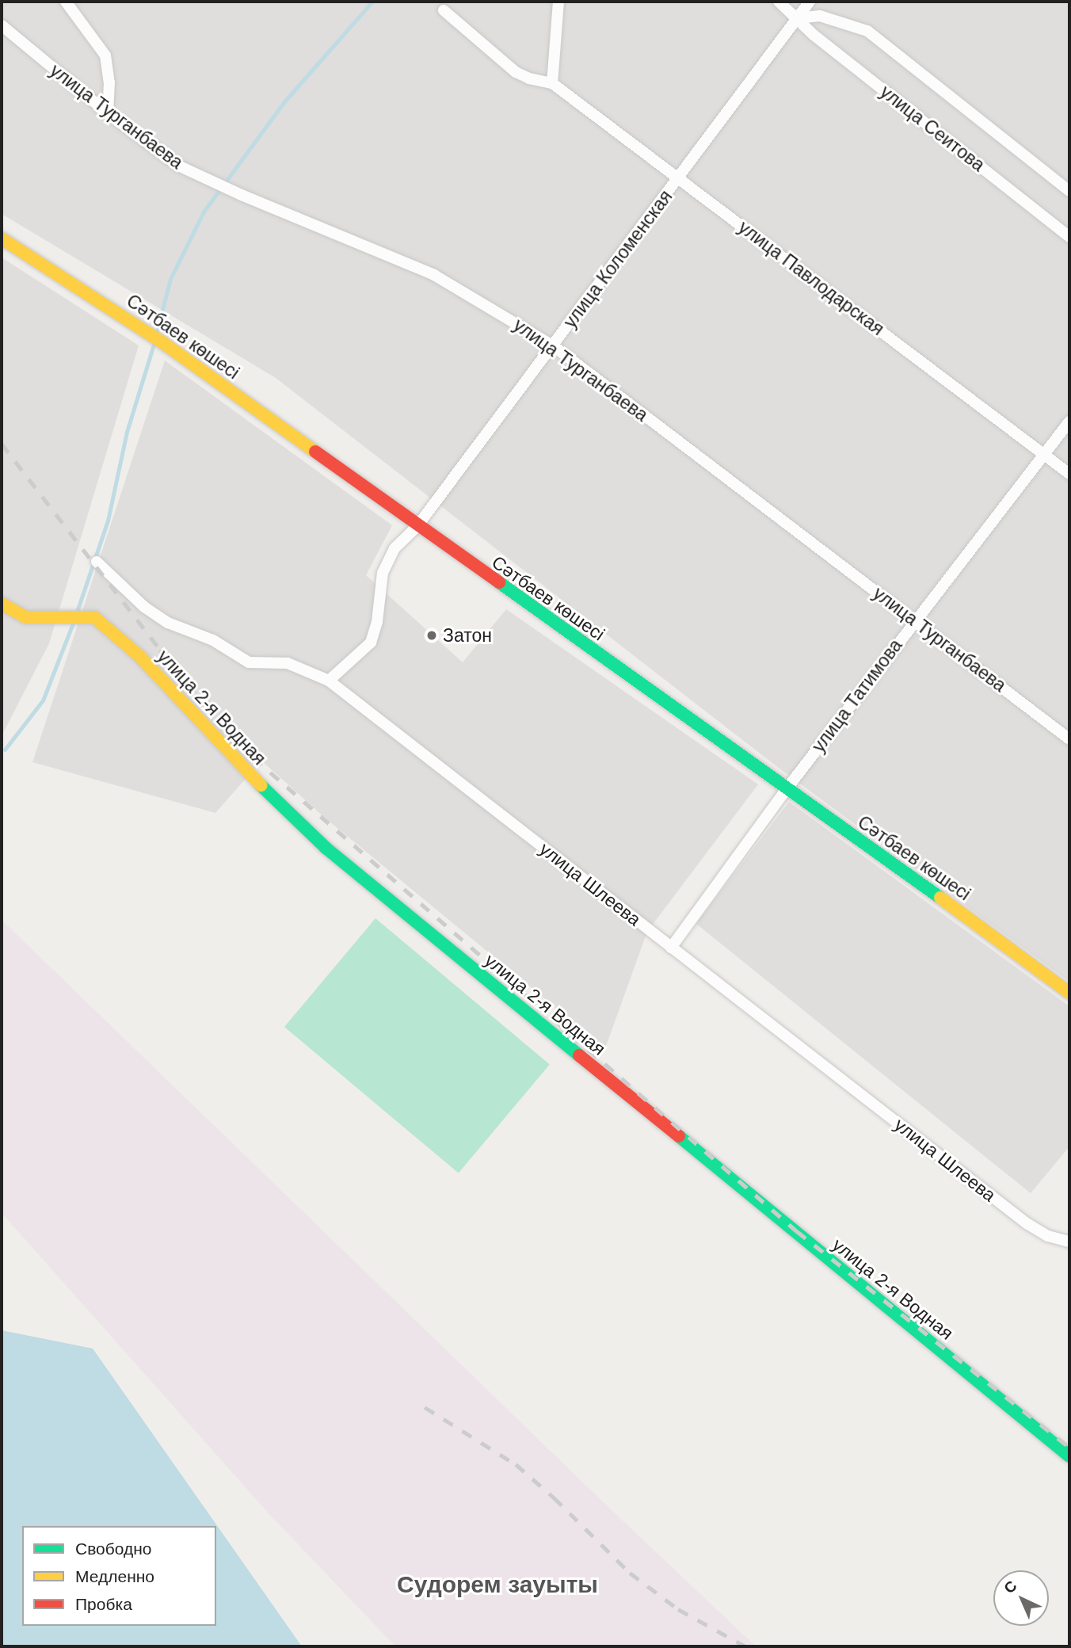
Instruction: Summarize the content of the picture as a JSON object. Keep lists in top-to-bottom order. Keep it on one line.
{"streets":{"street":["улица Турганбаева","улица Сеитова","улица Коломенская","улица Павлодарская","Сәтбаев көшесі","улица Татимова","улица 2-я Водная","улица Шлеева"]},"crossings":[["улица Турганбаева","улица Коломенская"],["улица Турганбаева","улица Татимова"],["улица Сеитова","улица Коломенская"],["улица Коломенская","улица Павлодарская"],["улица Коломенская","Сәтбаев көшесі"],["улица Коломенская","улица Шлеева"],["улица Павлодарская","улица Татимова"],["Сәтбаев көшесі","улица Татимова"],["улица Татимова","улица Шлеева"]],"districts":["Судорем зауыты"],"places":["Затон"],"legend":["Свободно","Медленно","Пробка"],"north":"top left"}
